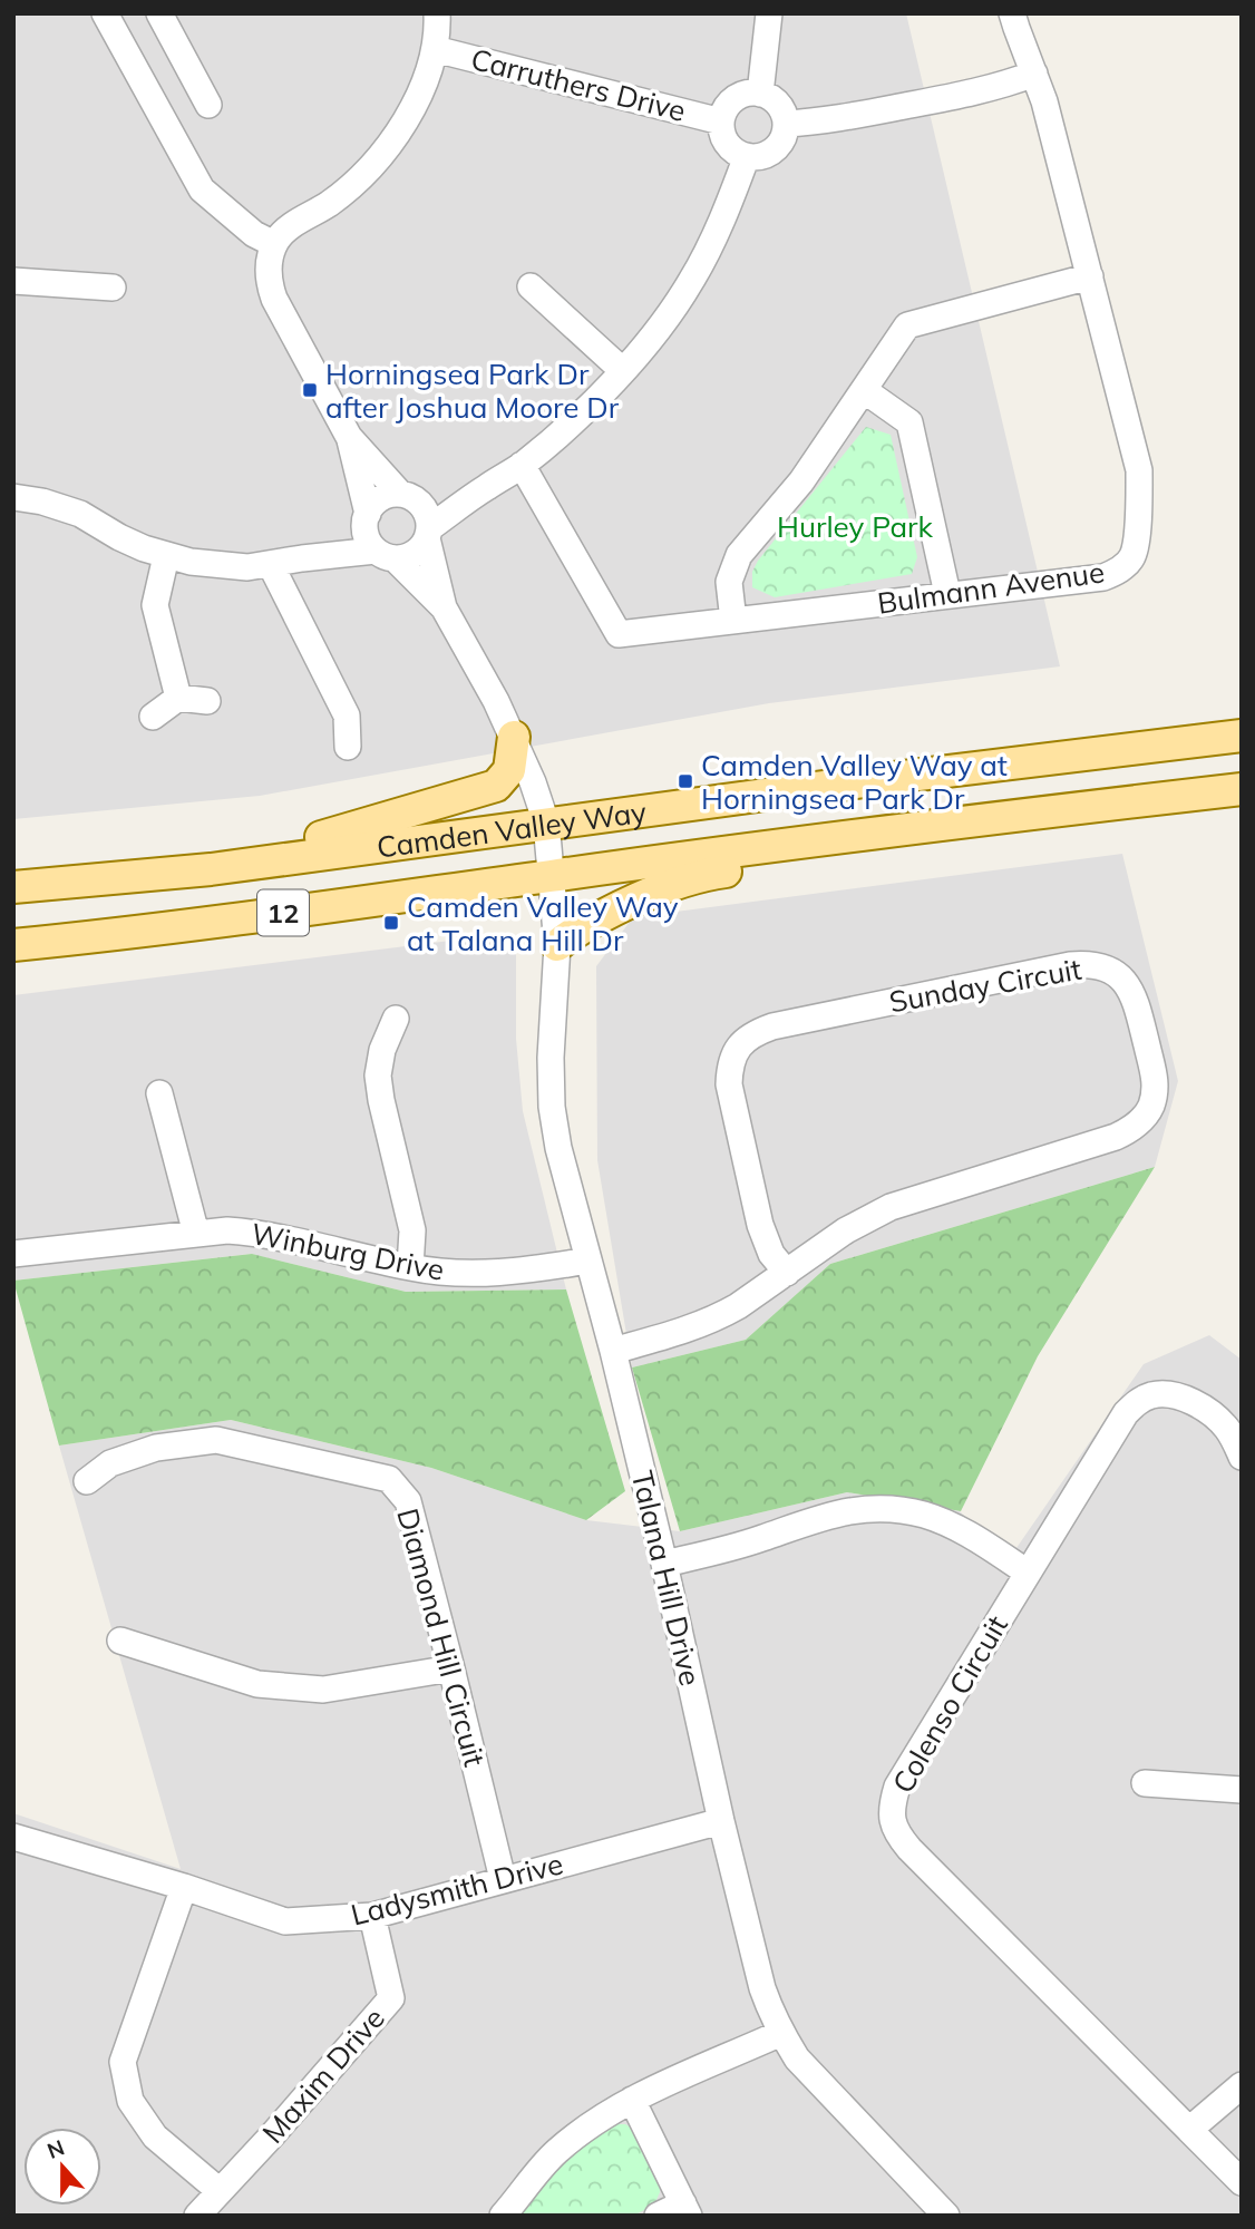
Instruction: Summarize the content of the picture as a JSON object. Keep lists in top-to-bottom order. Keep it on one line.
{"streets":{"main road":["Camden Valley Way","12"],"street":["Carruthers Drive","Bulmann Avenue","Sunday Circuit","Winburg Drive","Talana Hill Drive","Diamond Hill Circuit","Colenso Circuit","Ladysmith Drive","Maxim Drive"]},"crossings":[["Camden Valley Way","Talana Hill Drive"],["Sunday Circuit","Talana Hill Drive"],["Winburg Drive","Talana Hill Drive"],["Talana Hill Drive","Ladysmith Drive"],["Diamond Hill Circuit","Ladysmith Drive"],["Ladysmith Drive","Maxim Drive"]],"parks":["Hurley Park"],"places":{"transit":["Horningsea Park Dr after Joshua Moore Dr","Camden Valley Way at Horningsea Park Dr","Camden Valley Way at Talana Hill Dr"]},"north":"top"}
